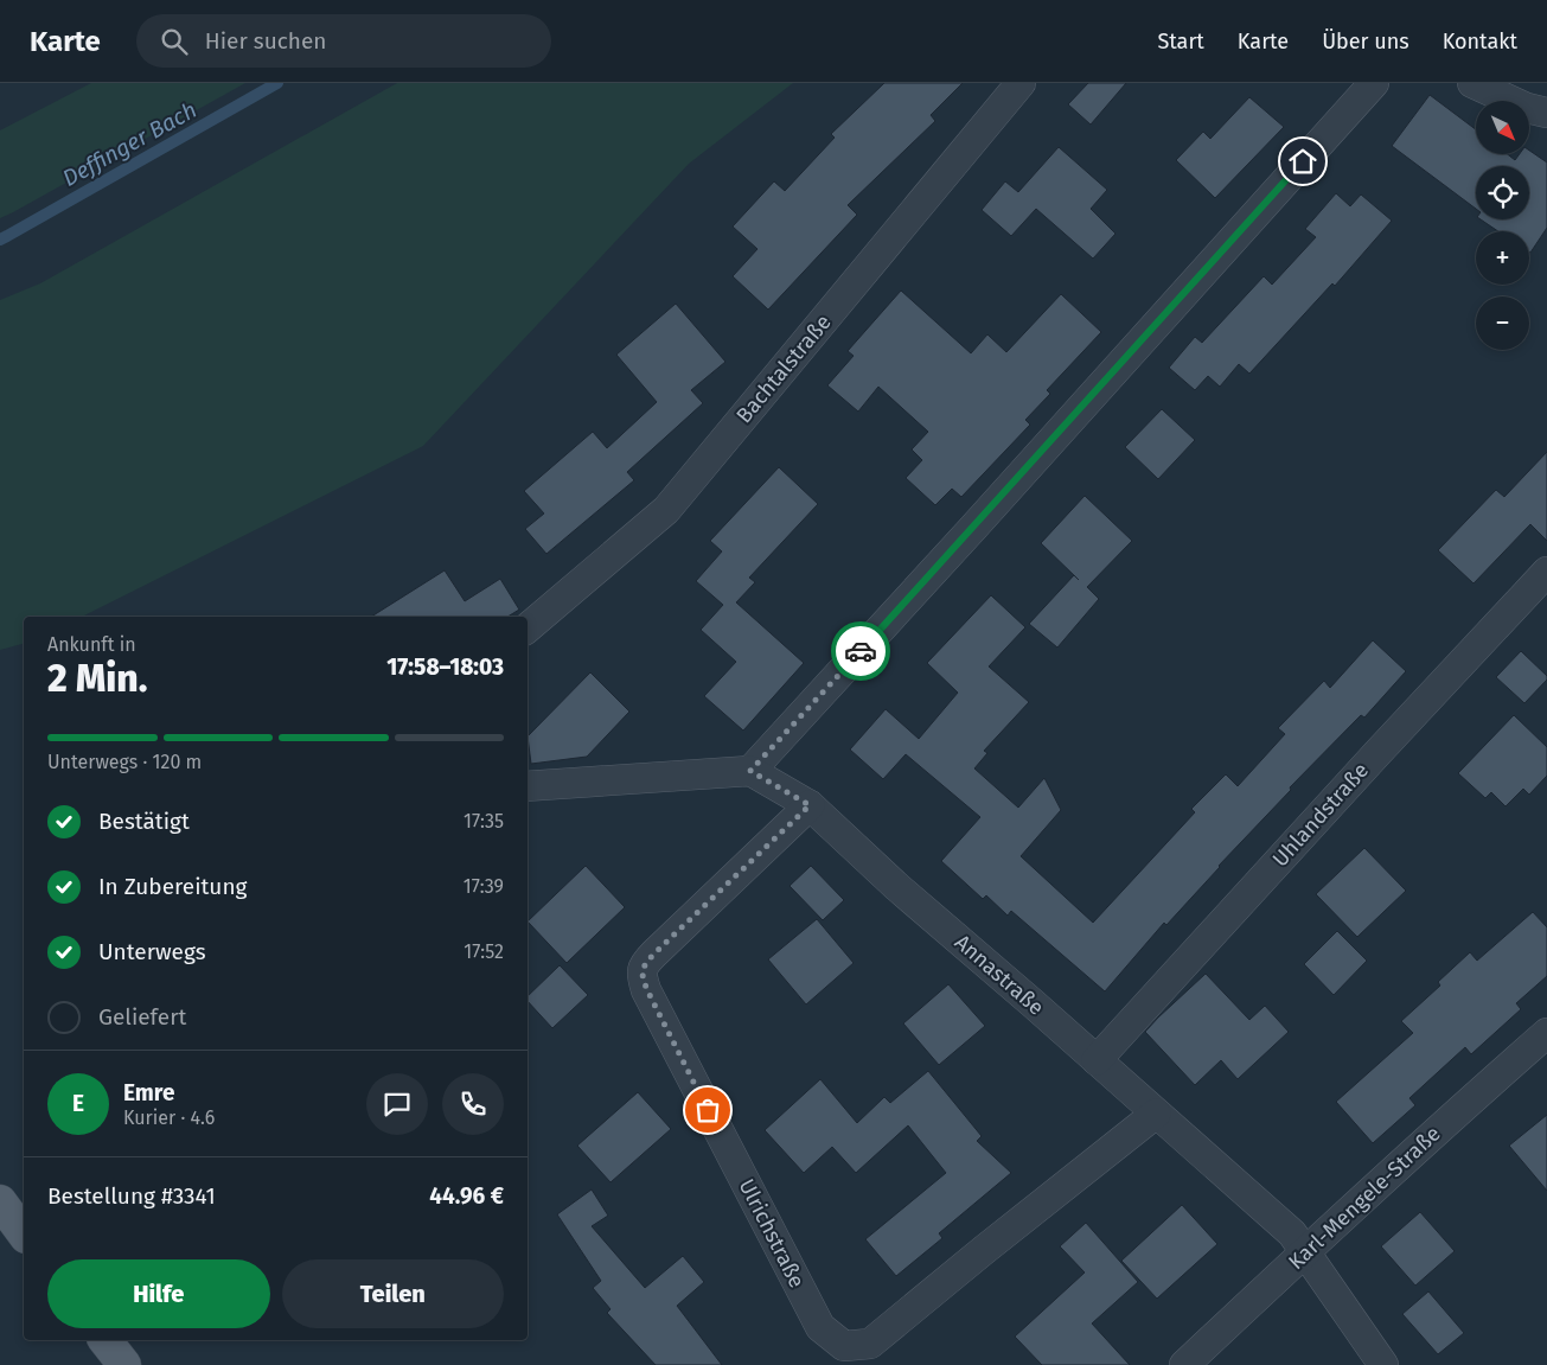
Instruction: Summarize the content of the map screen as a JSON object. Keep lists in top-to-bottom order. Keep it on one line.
{"streets":{"street":["Bachtalstraße","Uhlandstraße","Annastraße","Karl-Mengele-Straße","Ulrichstraße"]},"crossings":[["Uhlandstraße","Annastraße"],["Annastraße","Karl-Mengele-Straße"],["Annastraße","Ulrichstraße"]],"water":["Deffinger Bach"],"north":"bottom right","page":{"header":"Karte","search":"Hier suchen","nav":["Start","Karte","Über uns","Kontakt"],"map_buttons":["+","−"],"heading":["2 Min.","Ankunft in","17:58–18:03"],"panel":["Emre","Kurier · 4.6","Bestellung #3341","44.96 €"],"bar":"Unterwegs · 120 m","list":[["Bestätigt","17:35"],["In Zubereitung","17:39"],["Unterwegs","17:52"],"Geliefert"],"round":"E","buttons":["Hilfe","Teilen"]}}
